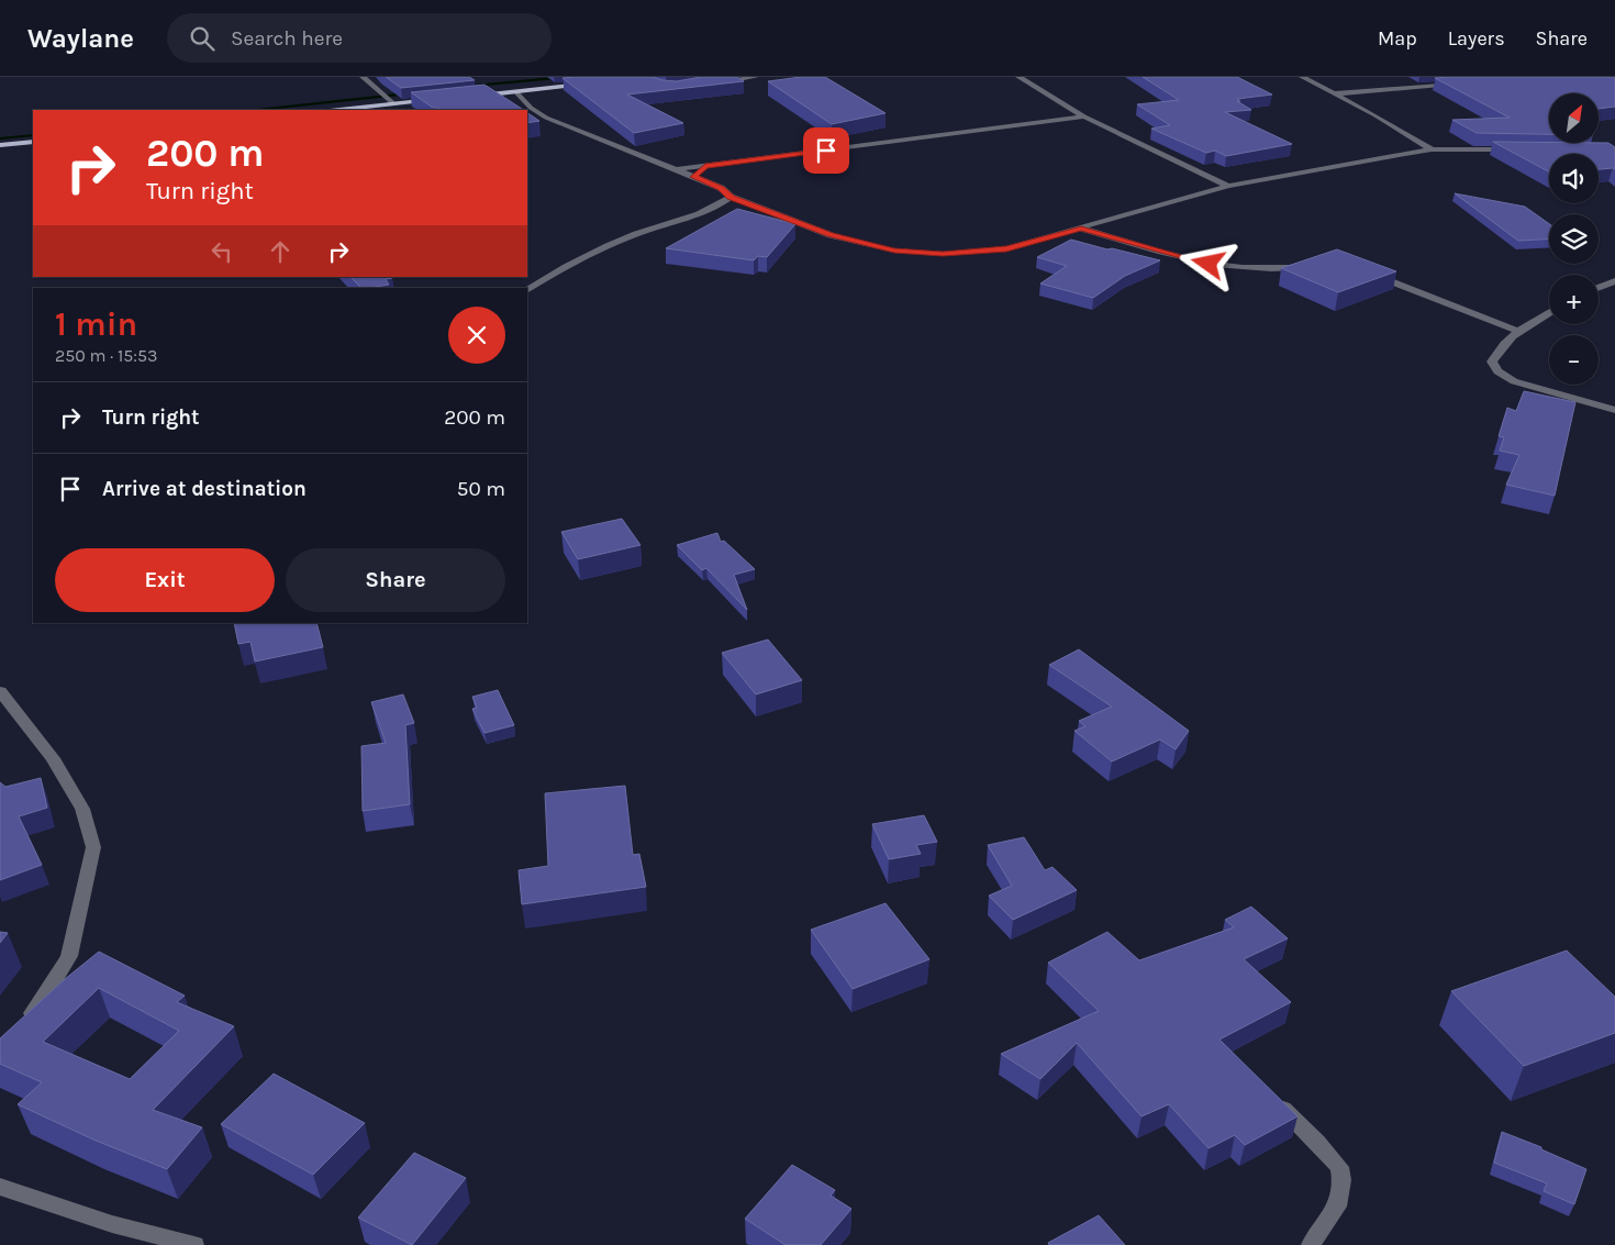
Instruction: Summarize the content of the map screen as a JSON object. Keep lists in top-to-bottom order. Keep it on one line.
{"north":"top right","page":{"header":"Waylane","search":"Search here","nav":["Map","Layers","Share"],"map_buttons":["+","−"],"turn":["200 m","Turn right"],"heading":["1 min","250 m · 15:53"],"list":[{"name":"Turn right","value":"200 m"},{"name":"Arrive at destination","value":"50 m"}],"buttons":["Exit","Share"]}}
